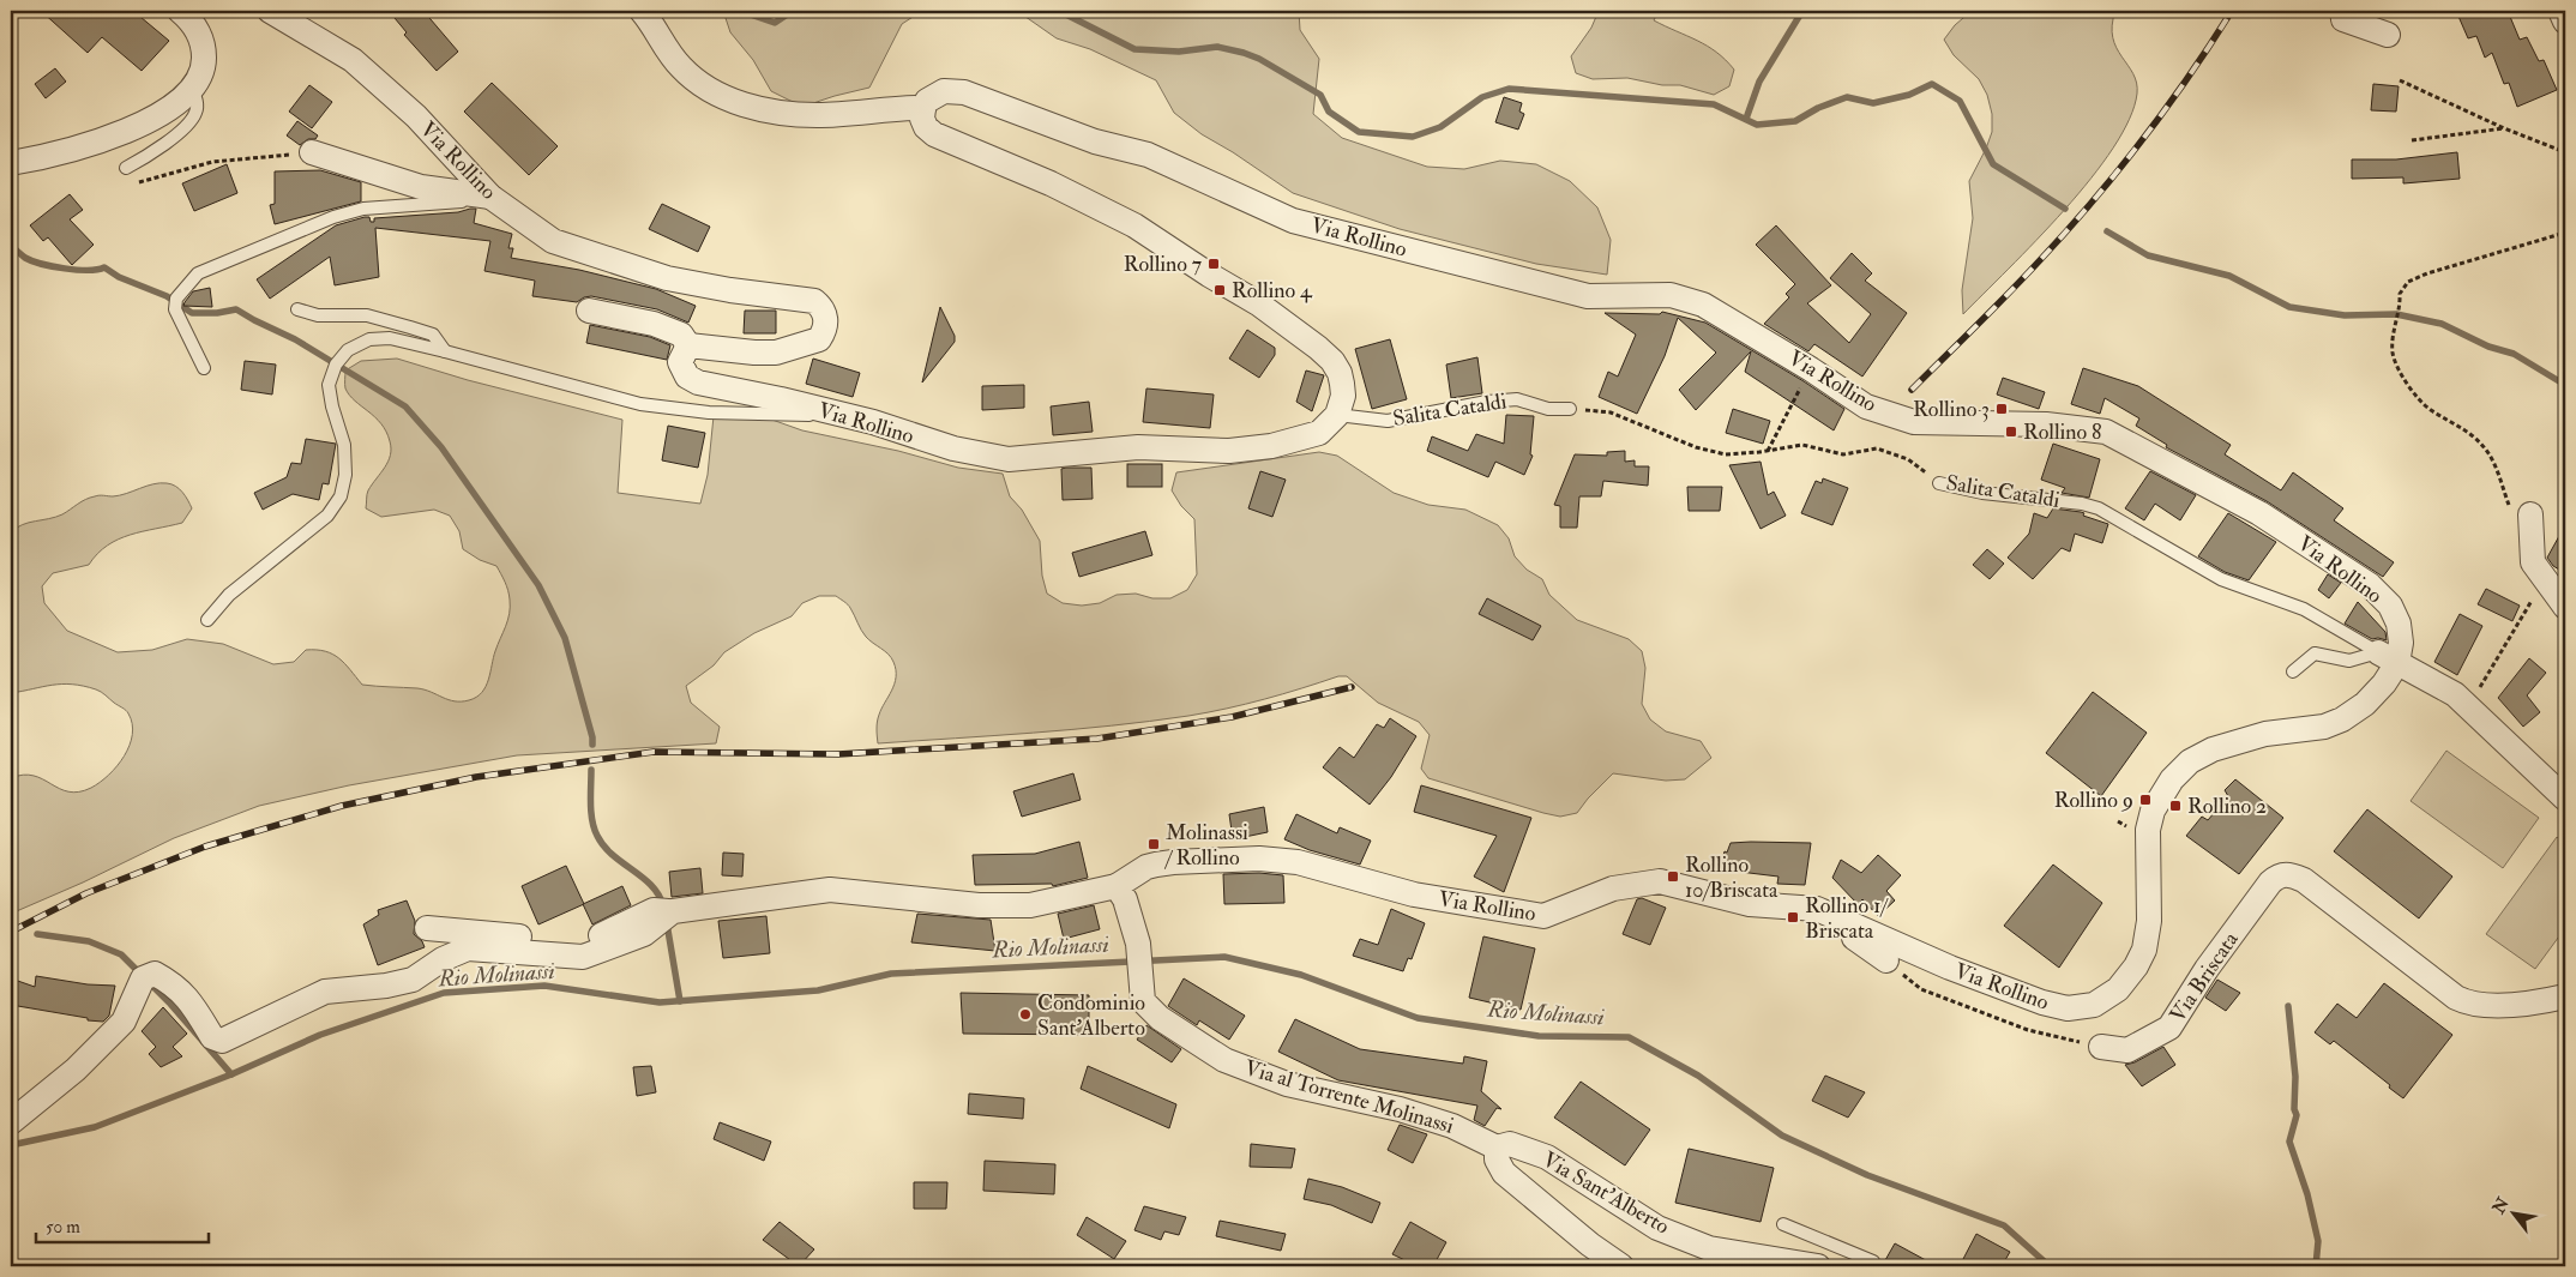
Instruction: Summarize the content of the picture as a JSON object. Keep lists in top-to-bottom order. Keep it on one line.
{"streets":{"street":["Via Rollino","Salita Cataldi","Via Briscata","Via al Torrente Molinassi","Via Sant'Alberto"]},"crossings":[["Via Rollino","Salita Cataldi"],["Via Rollino","Via al Torrente Molinassi"],["Via al Torrente Molinassi","Via Sant'Alberto"]],"water":["Rio Molinassi"],"places":{"transit":["Rollino 7","Rollino 4","Rollino 3","Rollino 8","Rollino 9","Rollino 2","Molinassi / Rollino","Rollino 10/Briscata","Rollino 1/ Briscata"],"other":["Condominio Sant'Alberto"]},"scale_bar":"50 m","north":"top left"}
